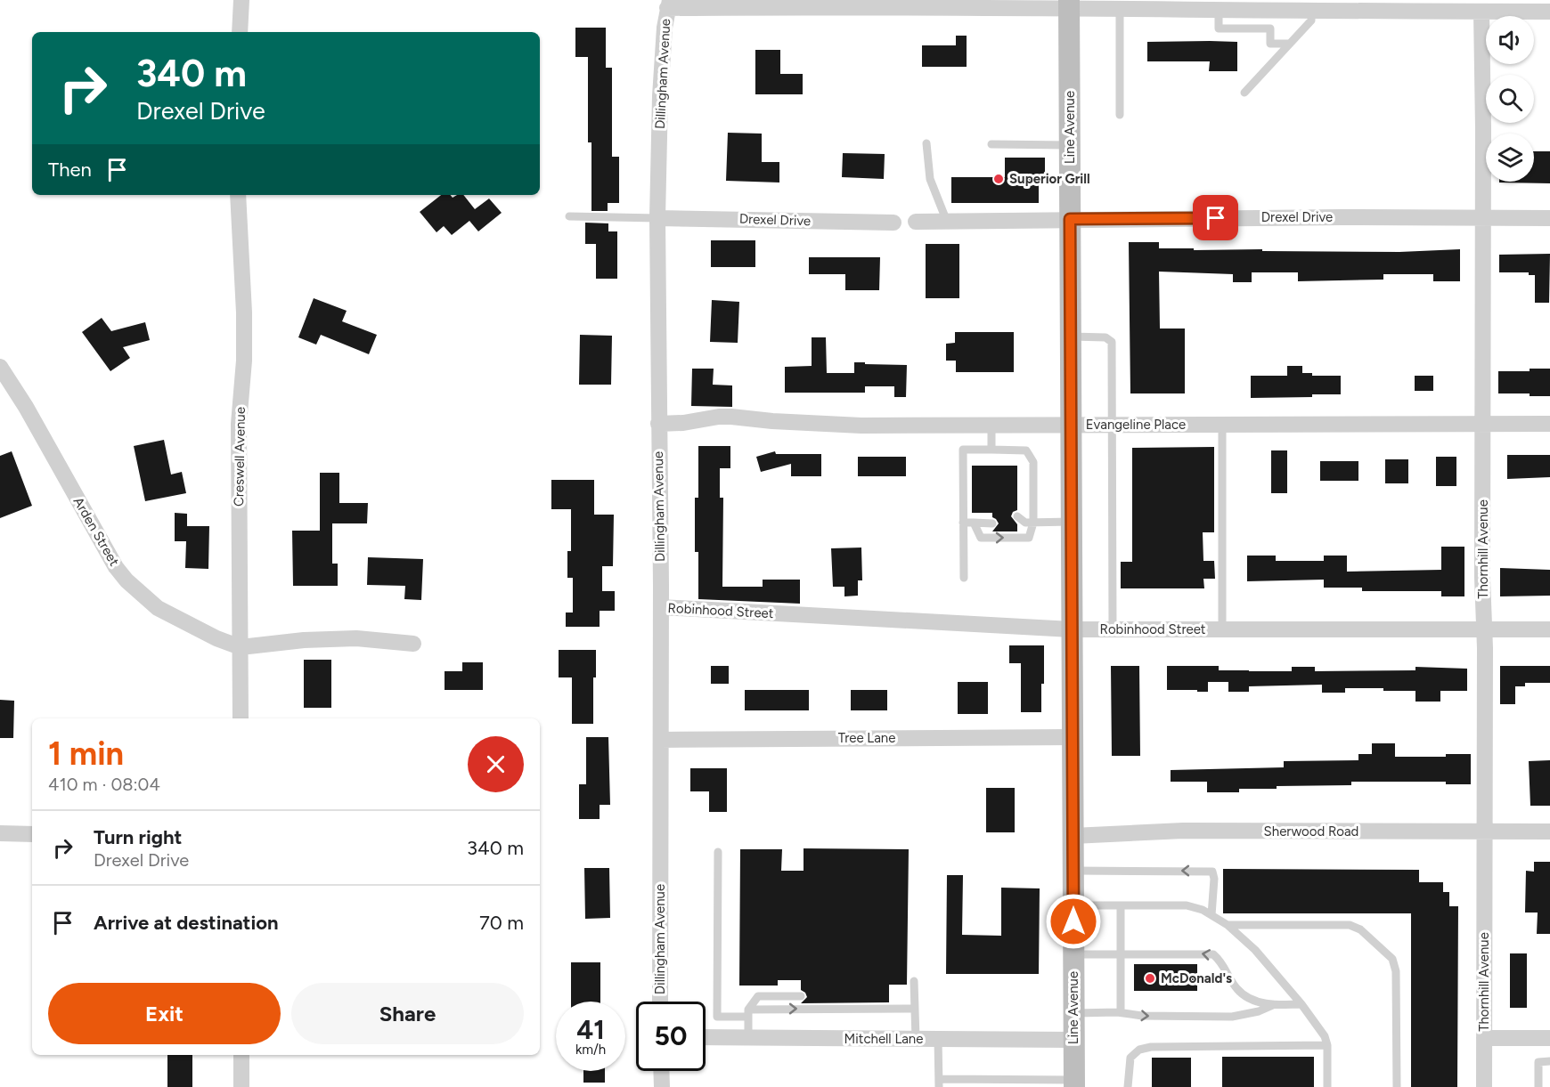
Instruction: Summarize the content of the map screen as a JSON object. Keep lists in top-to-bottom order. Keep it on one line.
{"streets":{"main road":["Line Avenue"],"street":["Dillingham Avenue","Drexel Drive","Evangeline Place","Creswell Avenue","Arden Street","Thornhill Avenue","Robinhood Street","Tree Lane","Sherwood Road","Mitchell Lane"]},"crossings":[["Dillingham Avenue","Drexel Drive"],["Dillingham Avenue","Evangeline Place"],["Dillingham Avenue","Robinhood Street"],["Dillingham Avenue","Tree Lane"],["Line Avenue","Drexel Drive"],["Line Avenue","Evangeline Place"],["Line Avenue","Robinhood Street"],["Line Avenue","Tree Lane"],["Line Avenue","Sherwood Road"],["Line Avenue","Mitchell Lane"],["Drexel Drive","Thornhill Avenue"],["Evangeline Place","Thornhill Avenue"],["Creswell Avenue","Arden Street"],["Thornhill Avenue","Robinhood Street"],["Thornhill Avenue","Sherwood Road"]],"places":["Superior Grill","McDonald's"],"page":{"turn":["340 m","Drexel Drive"],"then":"Then","heading":["1 min","410 m · 08:04"],"list":[{"name":"Turn right","note":"Drexel Drive","value":"340 m"},{"name":"Arrive at destination","value":"70 m"}],"buttons":["Exit","Share"],"speed":"41 km/h","limit":"50"}}
